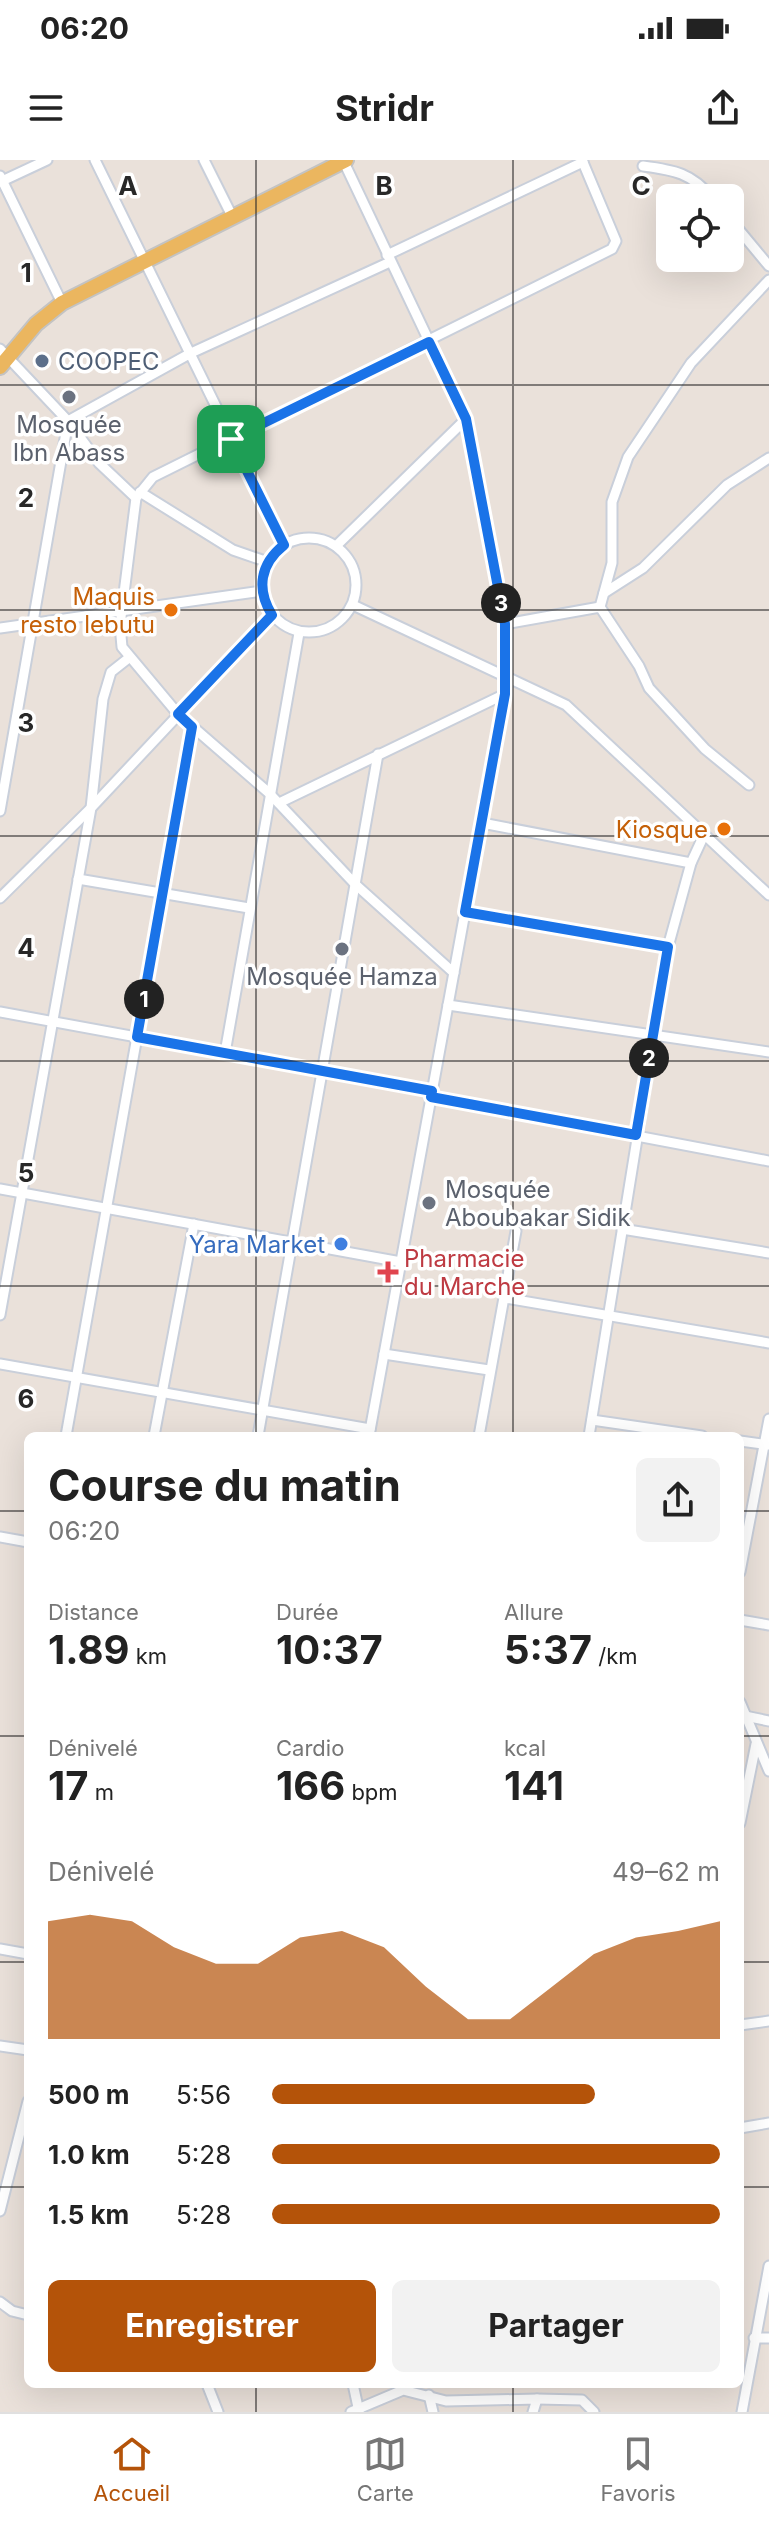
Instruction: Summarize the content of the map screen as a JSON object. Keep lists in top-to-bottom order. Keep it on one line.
{"places":{"other":["COOPEC","Mosquée Ibn Abass","Maquis resto lebutu","Kiosque","Mosquée Hamza","Mosquée Aboubakar Sidik","Yara Market"],"health":["Pharmacie du Marche"]},"page":{"status":"06:20","header":"Stridr","pins":["3","1","2"],"heading":["Course du matin","06:20"],"stats":[["Distance","1.89 km"],["Durée","10:37"],["Allure","5:37 /km"],["Dénivelé","17 m"],["Cardio","166 bpm"],["kcal","141"]],"chart":["Dénivelé","49–62 m"],"list":[{"name":"500 m","note":"5:56"},{"name":"1.0 km","note":"5:28"},{"name":"1.5 km","note":"5:28"}],"buttons":["Enregistrer","Partager"],"tabs":["Accueil","Carte","Favoris"]},"grid":{"columns":["A","B","C"],"rows":["1","2","3","4","5","6"]}}
